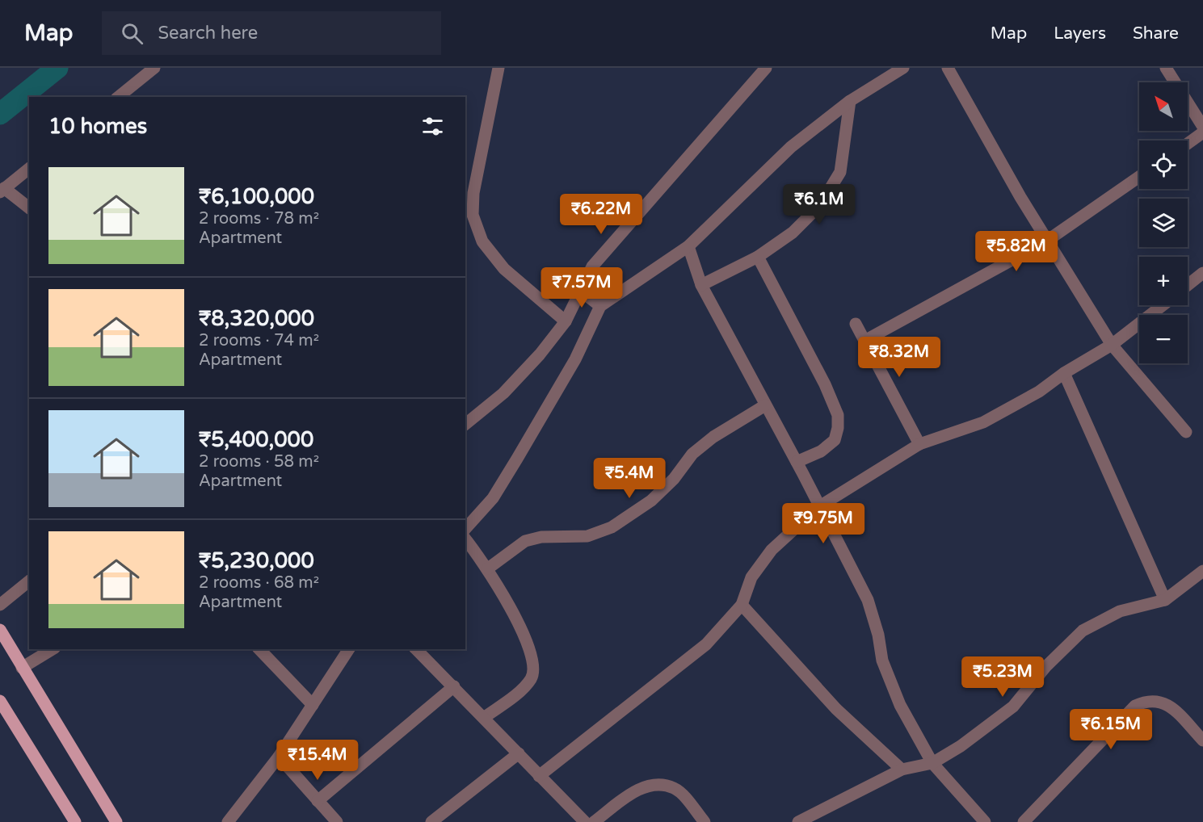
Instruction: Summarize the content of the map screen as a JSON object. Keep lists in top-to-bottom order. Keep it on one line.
{"north":"top left","page":{"header":"Map","search":"Search here","nav":["Map","Layers","Share"],"map_buttons":["+","−"],"heading":"10 homes","list":[{"name":"₹6,100,000","note":"2 rooms · 78 m² · Apartment"},{"name":"₹8,320,000","note":"2 rooms · 74 m² · Apartment"},{"name":"₹5,400,000","note":"2 rooms · 58 m² · Apartment"},{"name":"₹5,230,000","note":"2 rooms · 68 m² · Apartment"}],"price":["₹6.1M","₹6.22M","₹5.82M","₹7.57M","₹8.32M","₹5.4M","₹9.75M","₹5.23M","₹6.15M","₹15.4M"]}}
